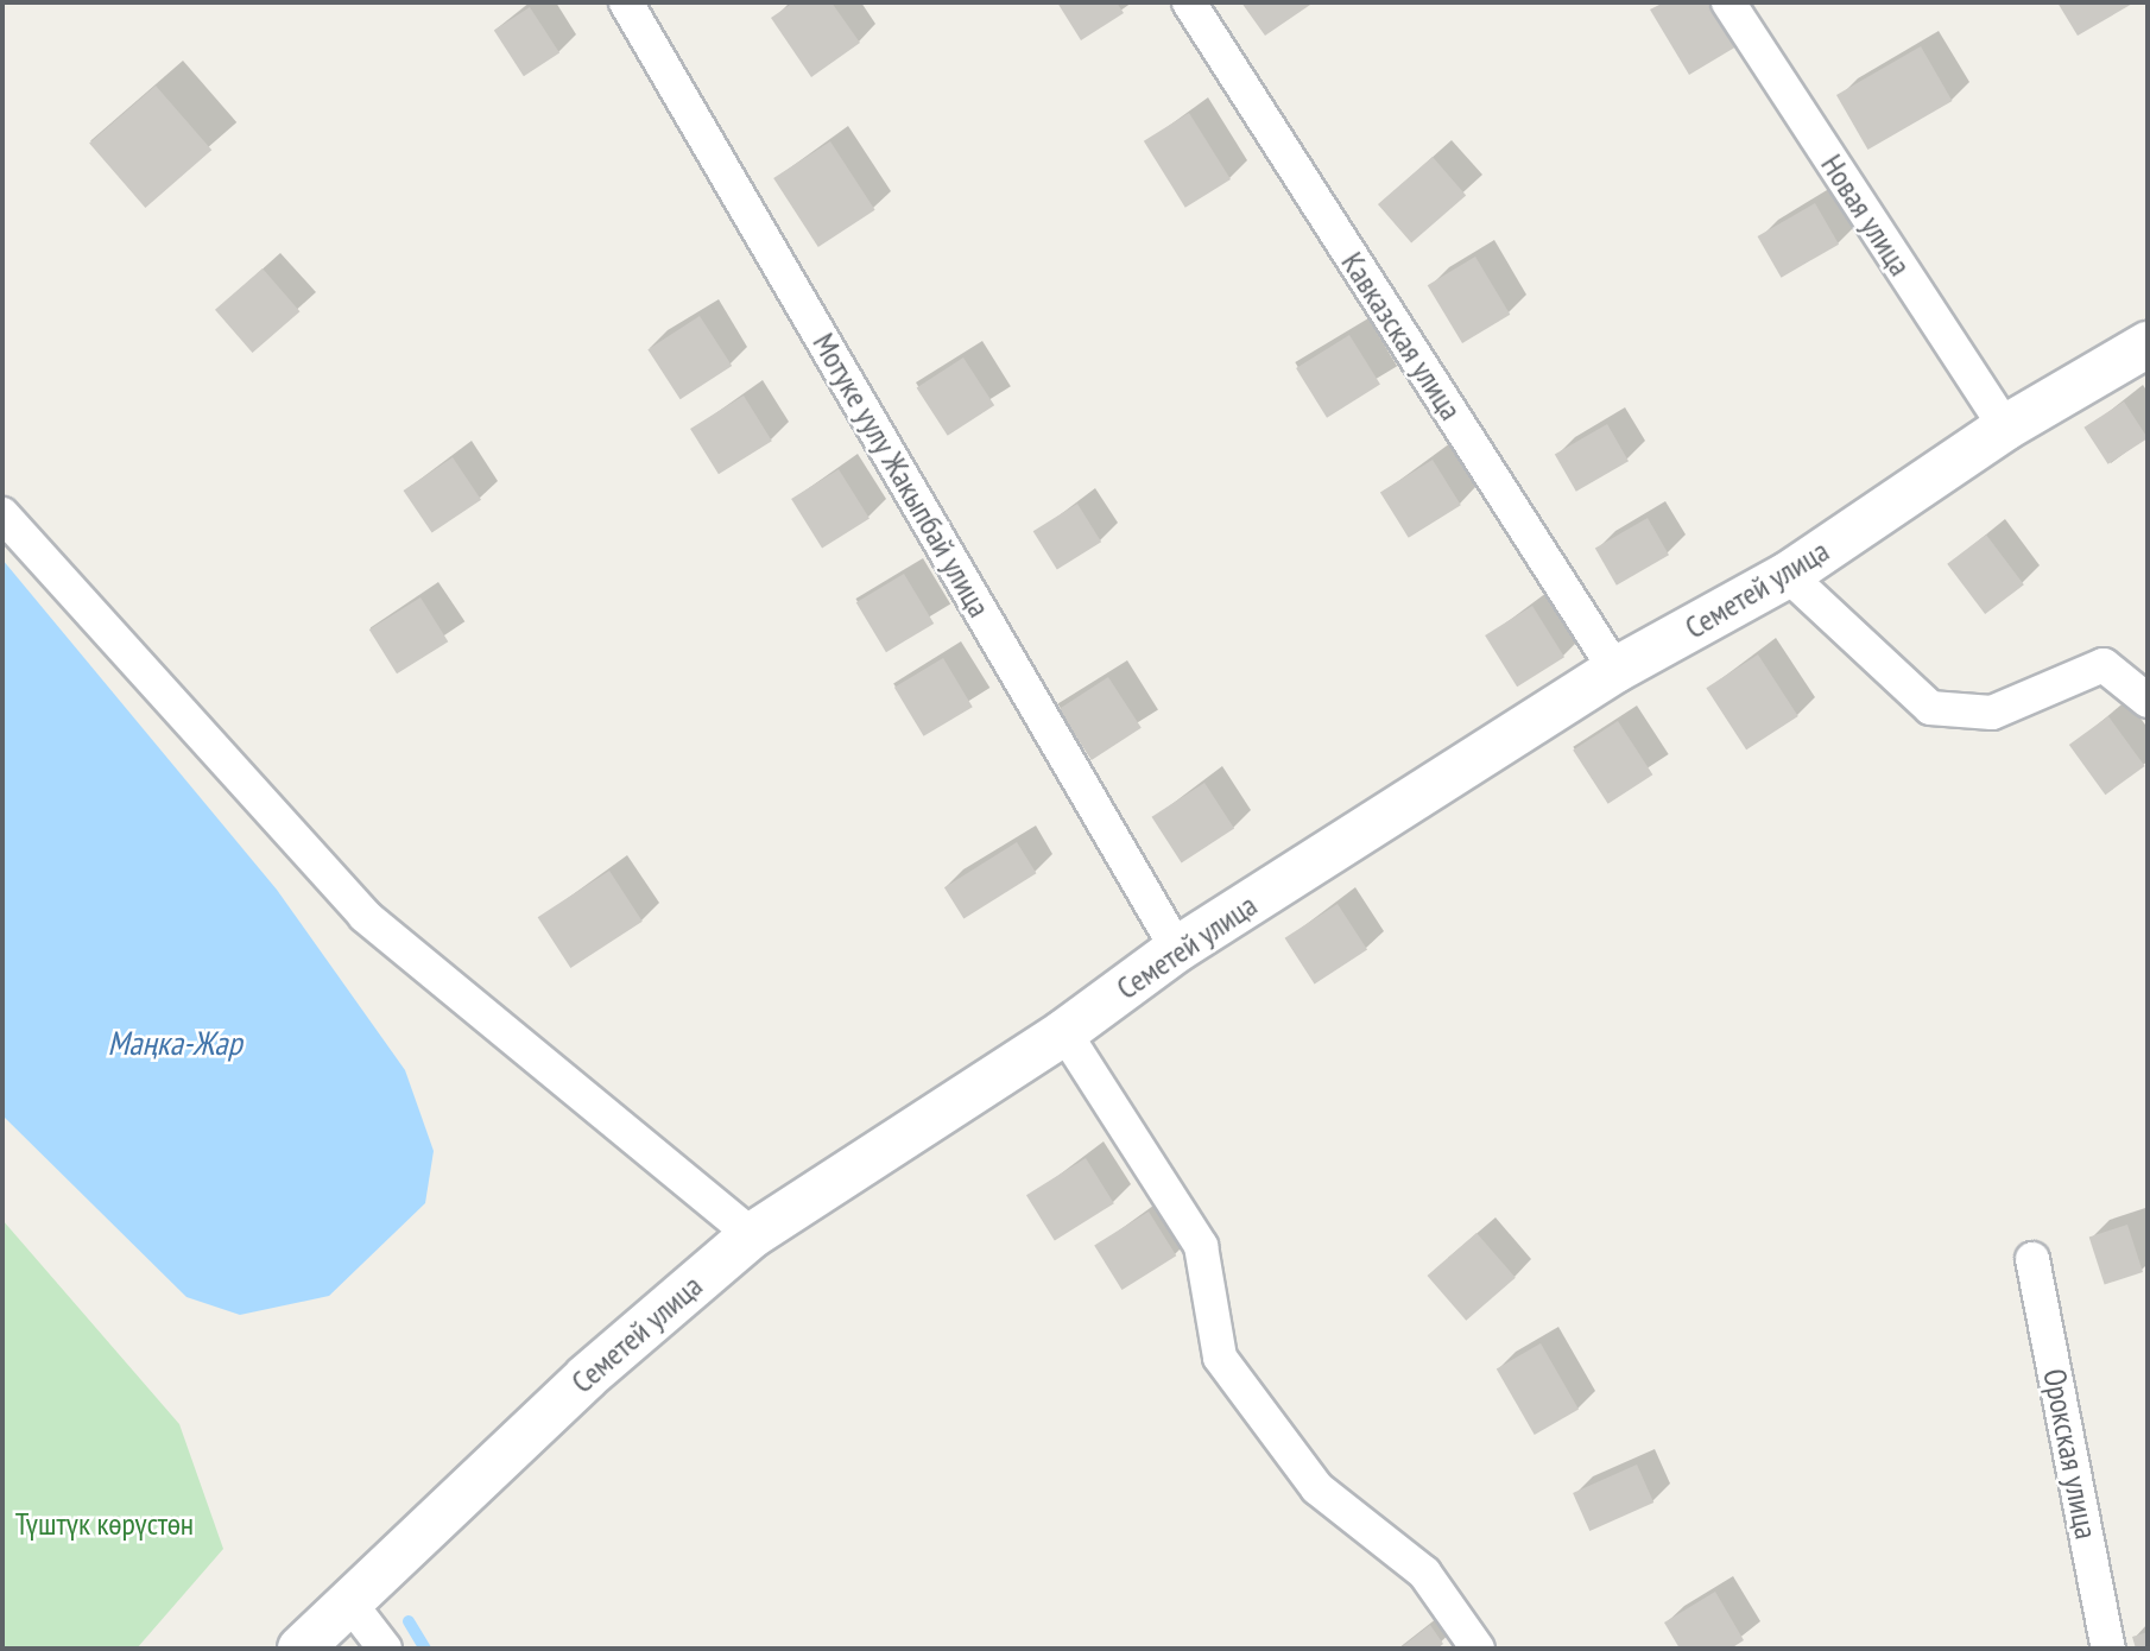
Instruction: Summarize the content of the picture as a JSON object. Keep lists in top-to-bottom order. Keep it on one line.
{"streets":{"street":["Новая улица","Кавказская улица","Мотуке уулу Жакыпбай улица","Семетей улица","Орокская улица"]},"crossings":[["Новая улица","Семетей улица"],["Кавказская улица","Семетей улица"],["Мотуке уулу Жакыпбай улица","Семетей улица"]],"water":["Маңка-Жар"],"parks":["Түштүк көрүстөн"]}
